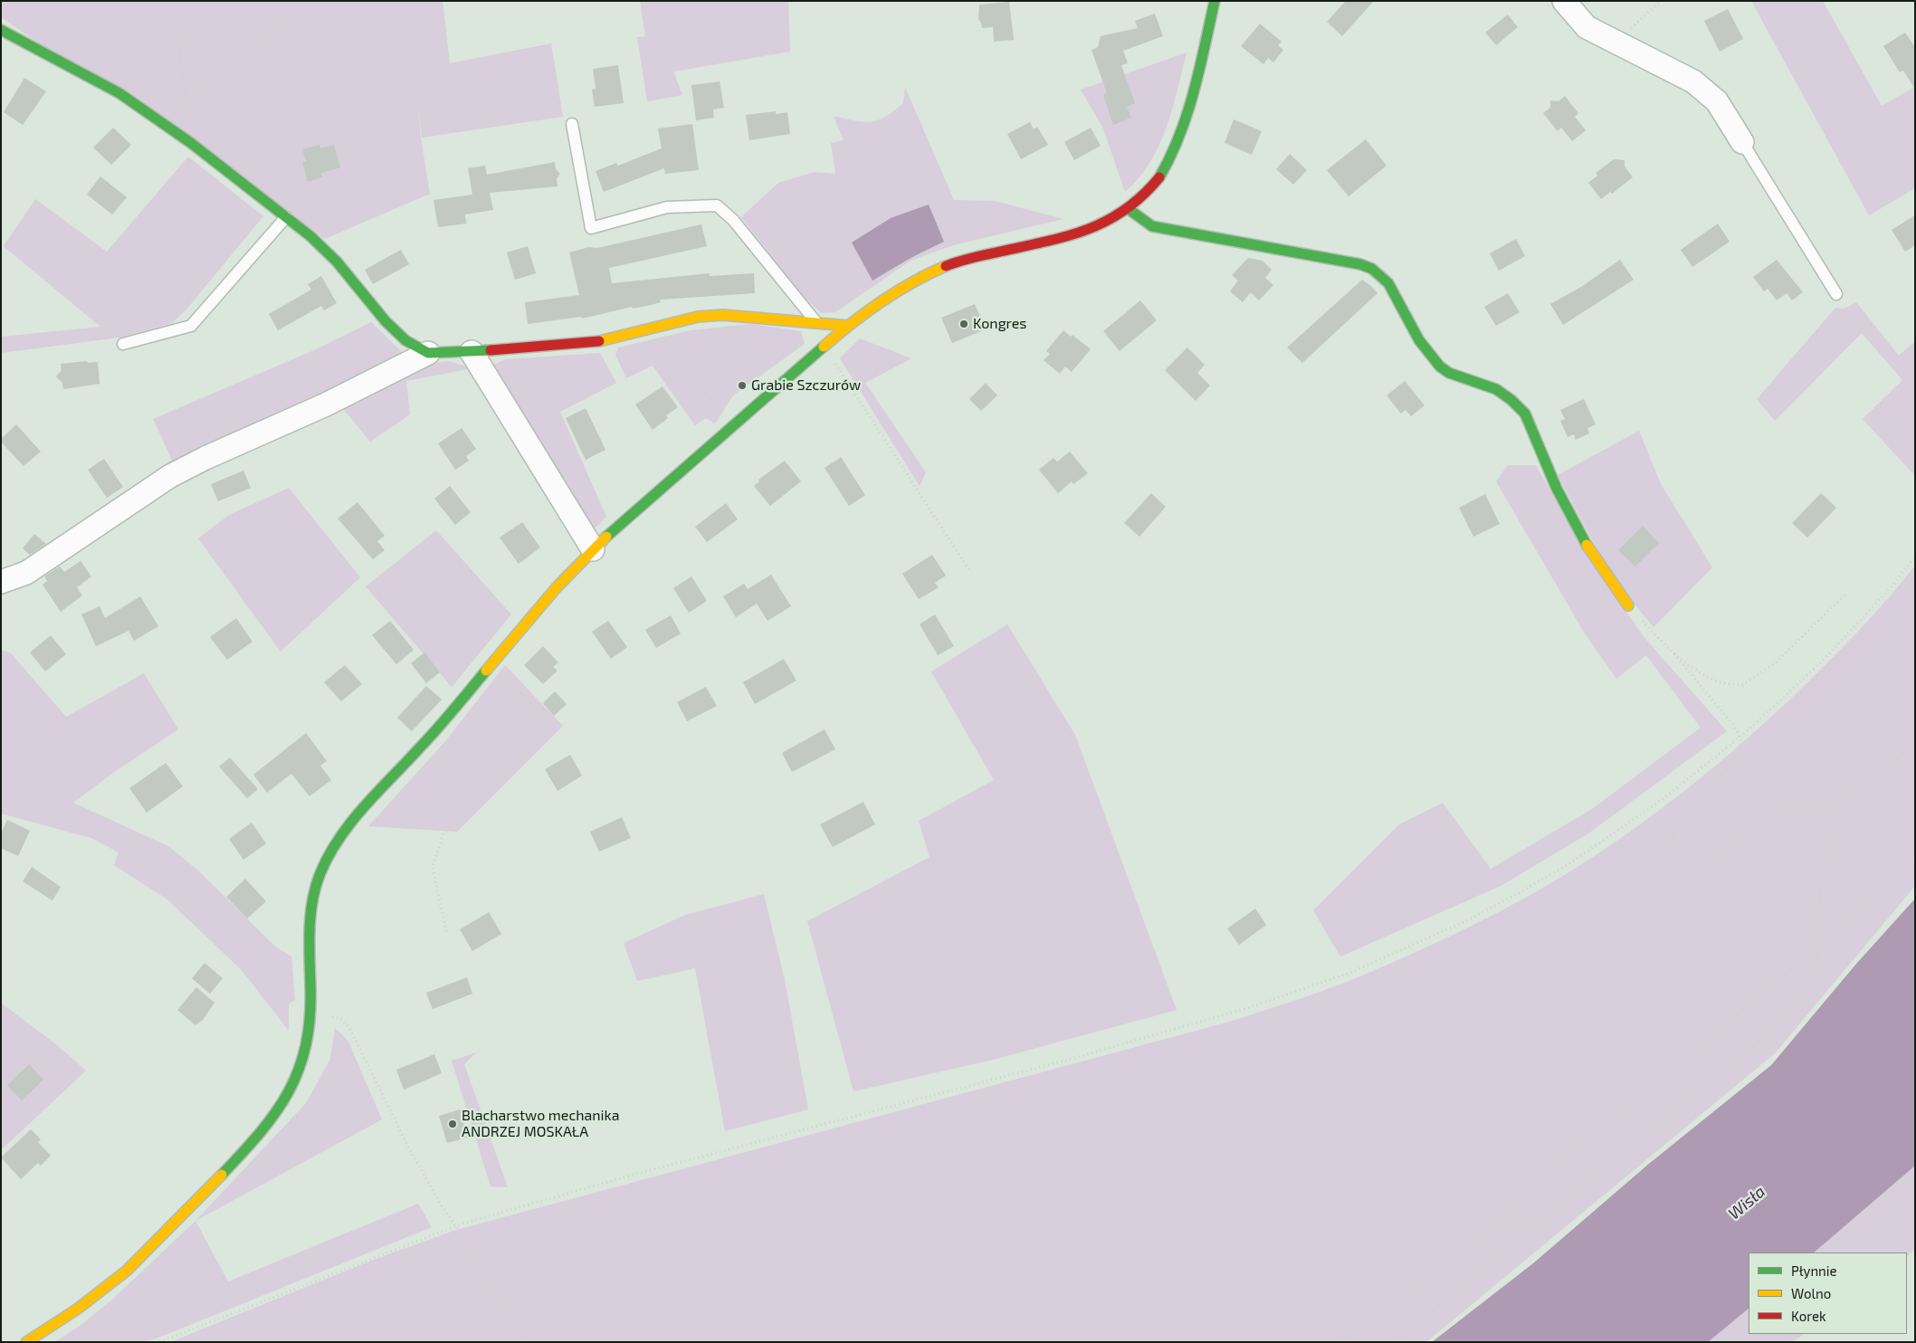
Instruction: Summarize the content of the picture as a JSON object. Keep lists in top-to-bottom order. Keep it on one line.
{"water":["Wisła"],"places":["Kongres","Grabie Szczurów","Blacharstwo mechanika ANDRZEJ MOSKAŁA"],"legend":["Płynnie","Wolno","Korek"]}
